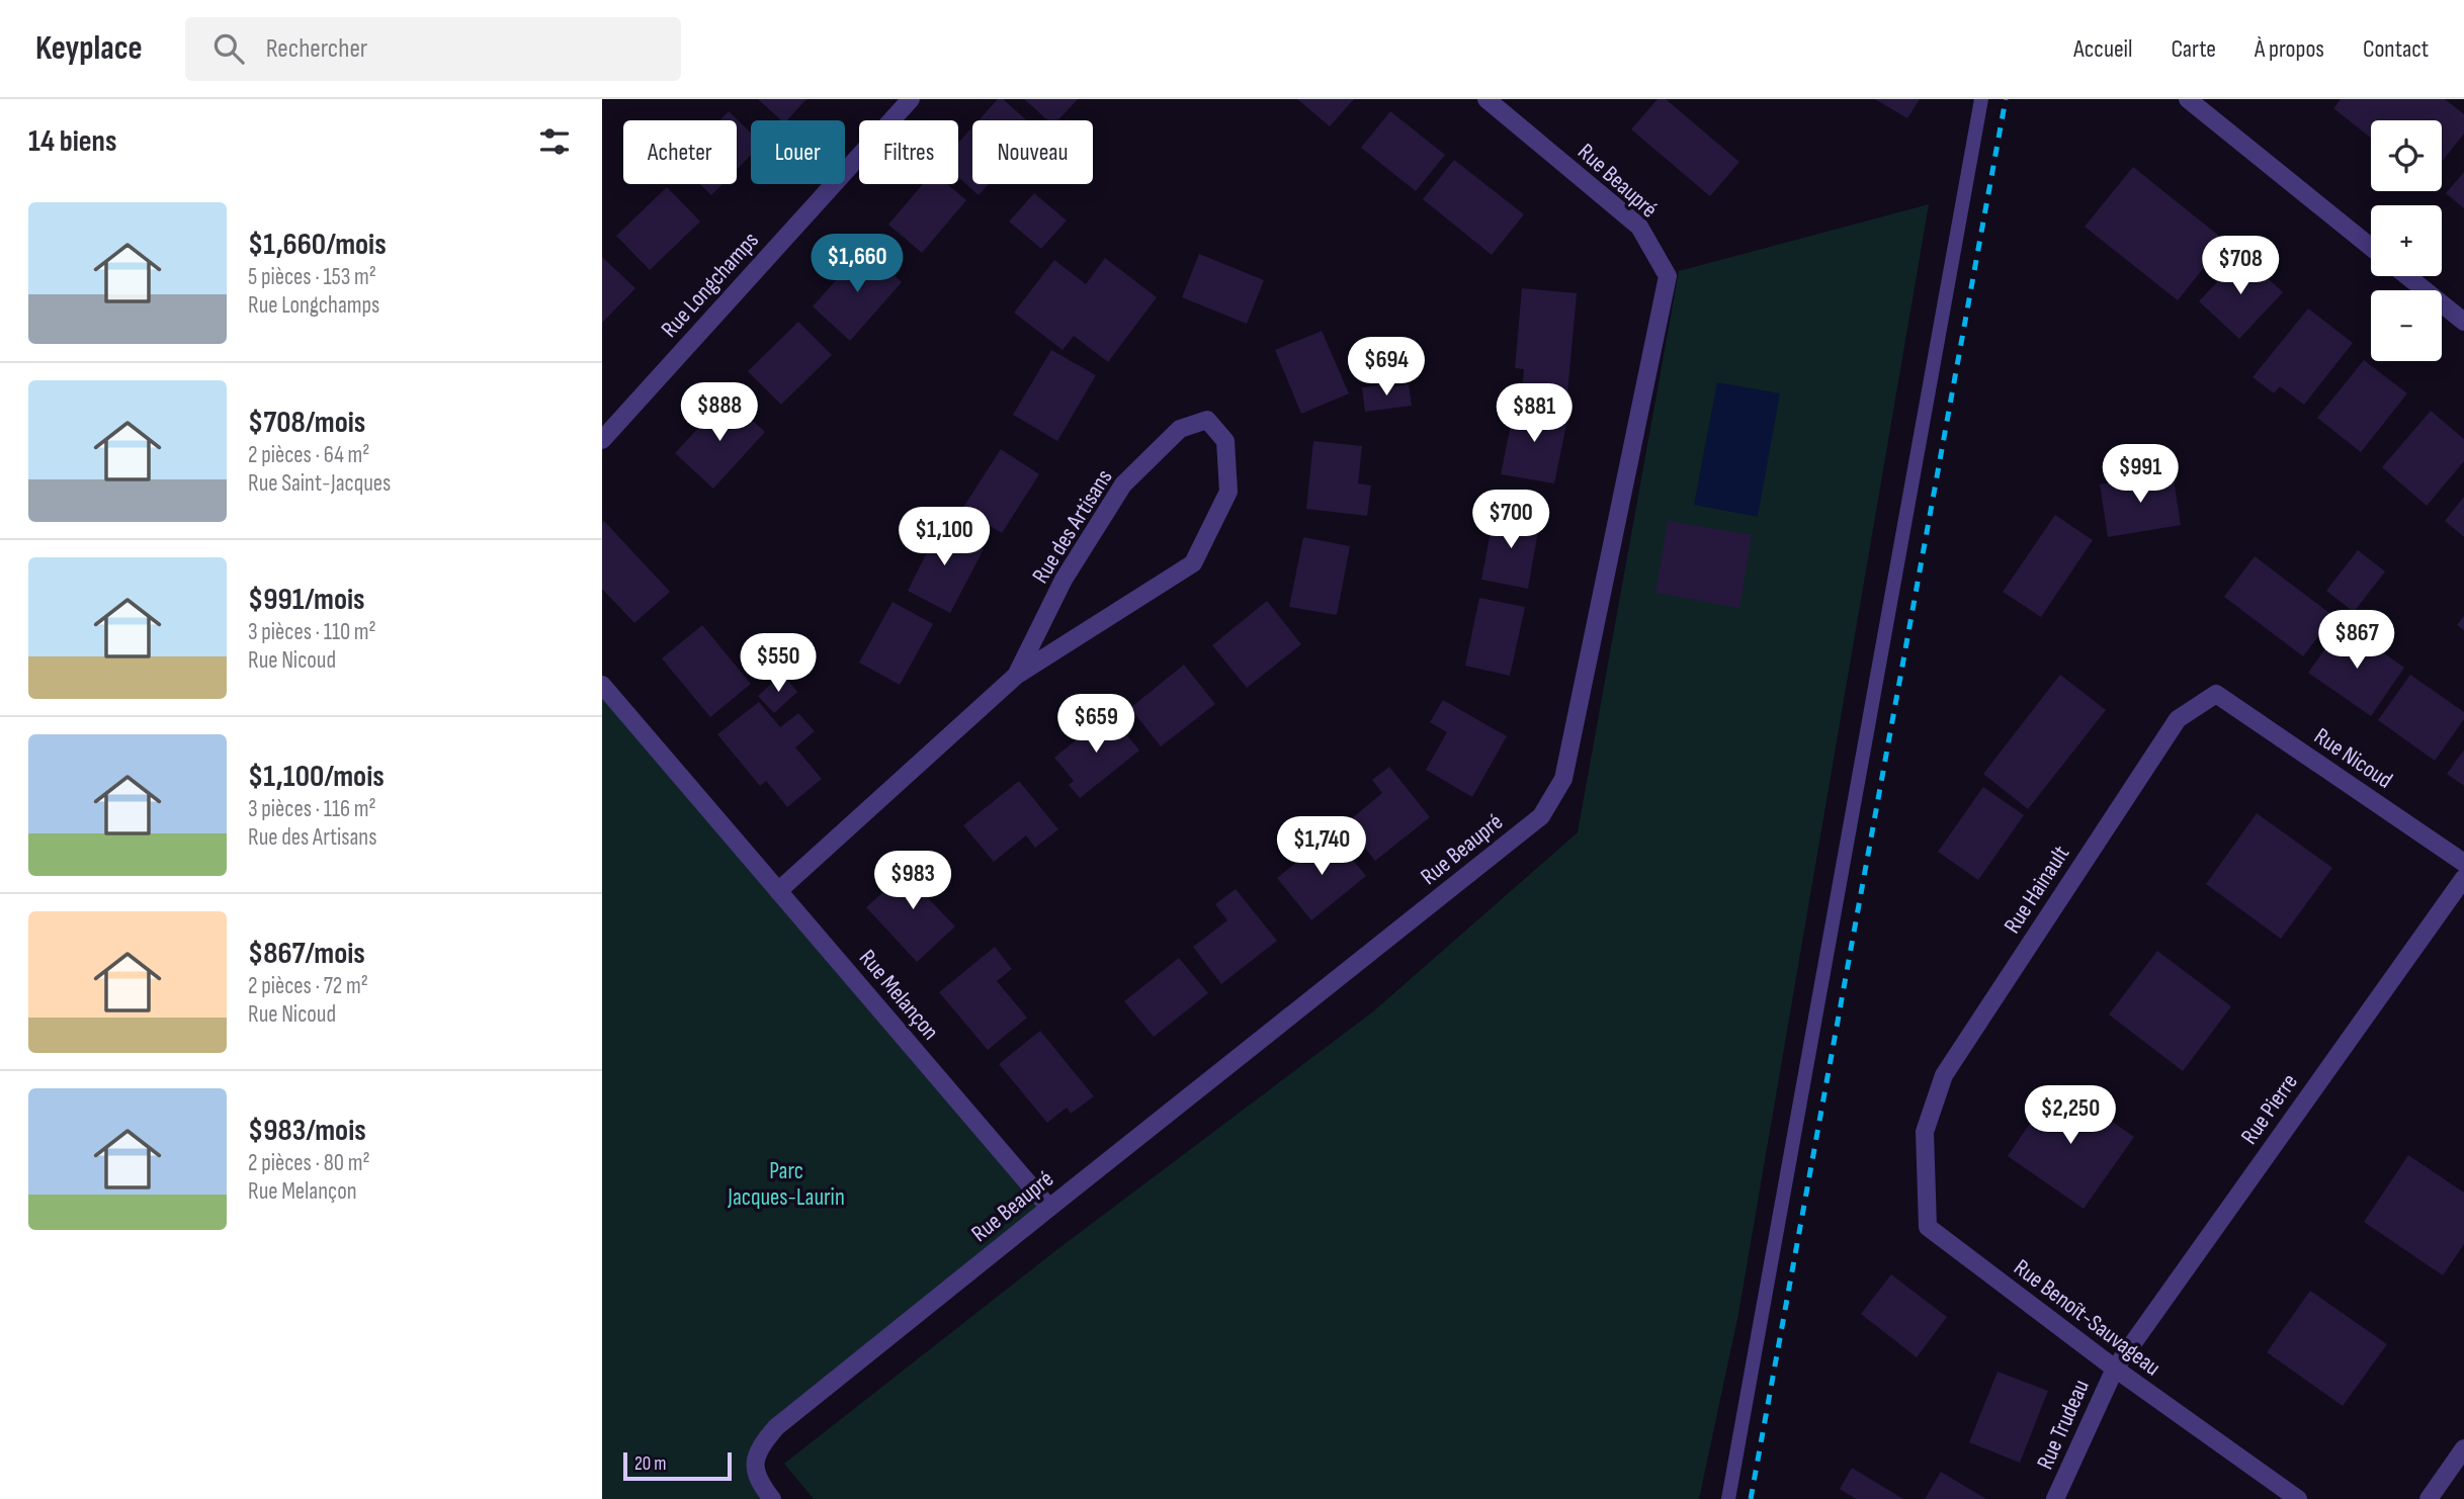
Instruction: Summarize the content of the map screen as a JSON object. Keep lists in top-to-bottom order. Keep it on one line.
{"streets":{"street":["Rue Beaupré","Rue Longchamps","Rue des Artisans","Rue Nicoud","Rue Hainault","Rue Melançon","Rue Pierre","Rue Benoît-Sauvageau","Rue Trudeau"]},"crossings":[["Rue Beaupré","Rue Melançon"],["Rue des Artisans","Rue Melançon"],["Rue Nicoud","Rue Hainault"],["Rue Hainault","Rue Benoît-Sauvageau"],["Rue Pierre","Rue Benoît-Sauvageau"],["Rue Pierre","Rue Trudeau"],["Rue Benoît-Sauvageau","Rue Trudeau"]],"parks":["Parc Jacques-Laurin"],"scale_bar":"20 m","page":{"header":"Keyplace","search":"Rechercher","nav":["Accueil","Carte","À propos","Contact"],"heading":"14 biens","map_buttons":["+","−"],"chip":["Acheter","Louer","Filtres","Nouveau"],"list":[{"name":"$1,660/mois","note":"5 pièces · 153 m² · Rue Longchamps"},{"name":"$708/mois","note":"2 pièces · 64 m² · Rue Saint-Jacques"},{"name":"$991/mois","note":"3 pièces · 110 m² · Rue Nicoud"},{"name":"$1,100/mois","note":"3 pièces · 116 m² · Rue des Artisans"},{"name":"$867/mois","note":"2 pièces · 72 m² · Rue Nicoud"},{"name":"$983/mois","note":"2 pièces · 80 m² · Rue Melançon"}],"price":["$1,660","$708","$694","$888","$881","$991","$700","$1,100","$867","$550","$659","$1,740","$983","$2,250"],"scale":"20 m"}}
